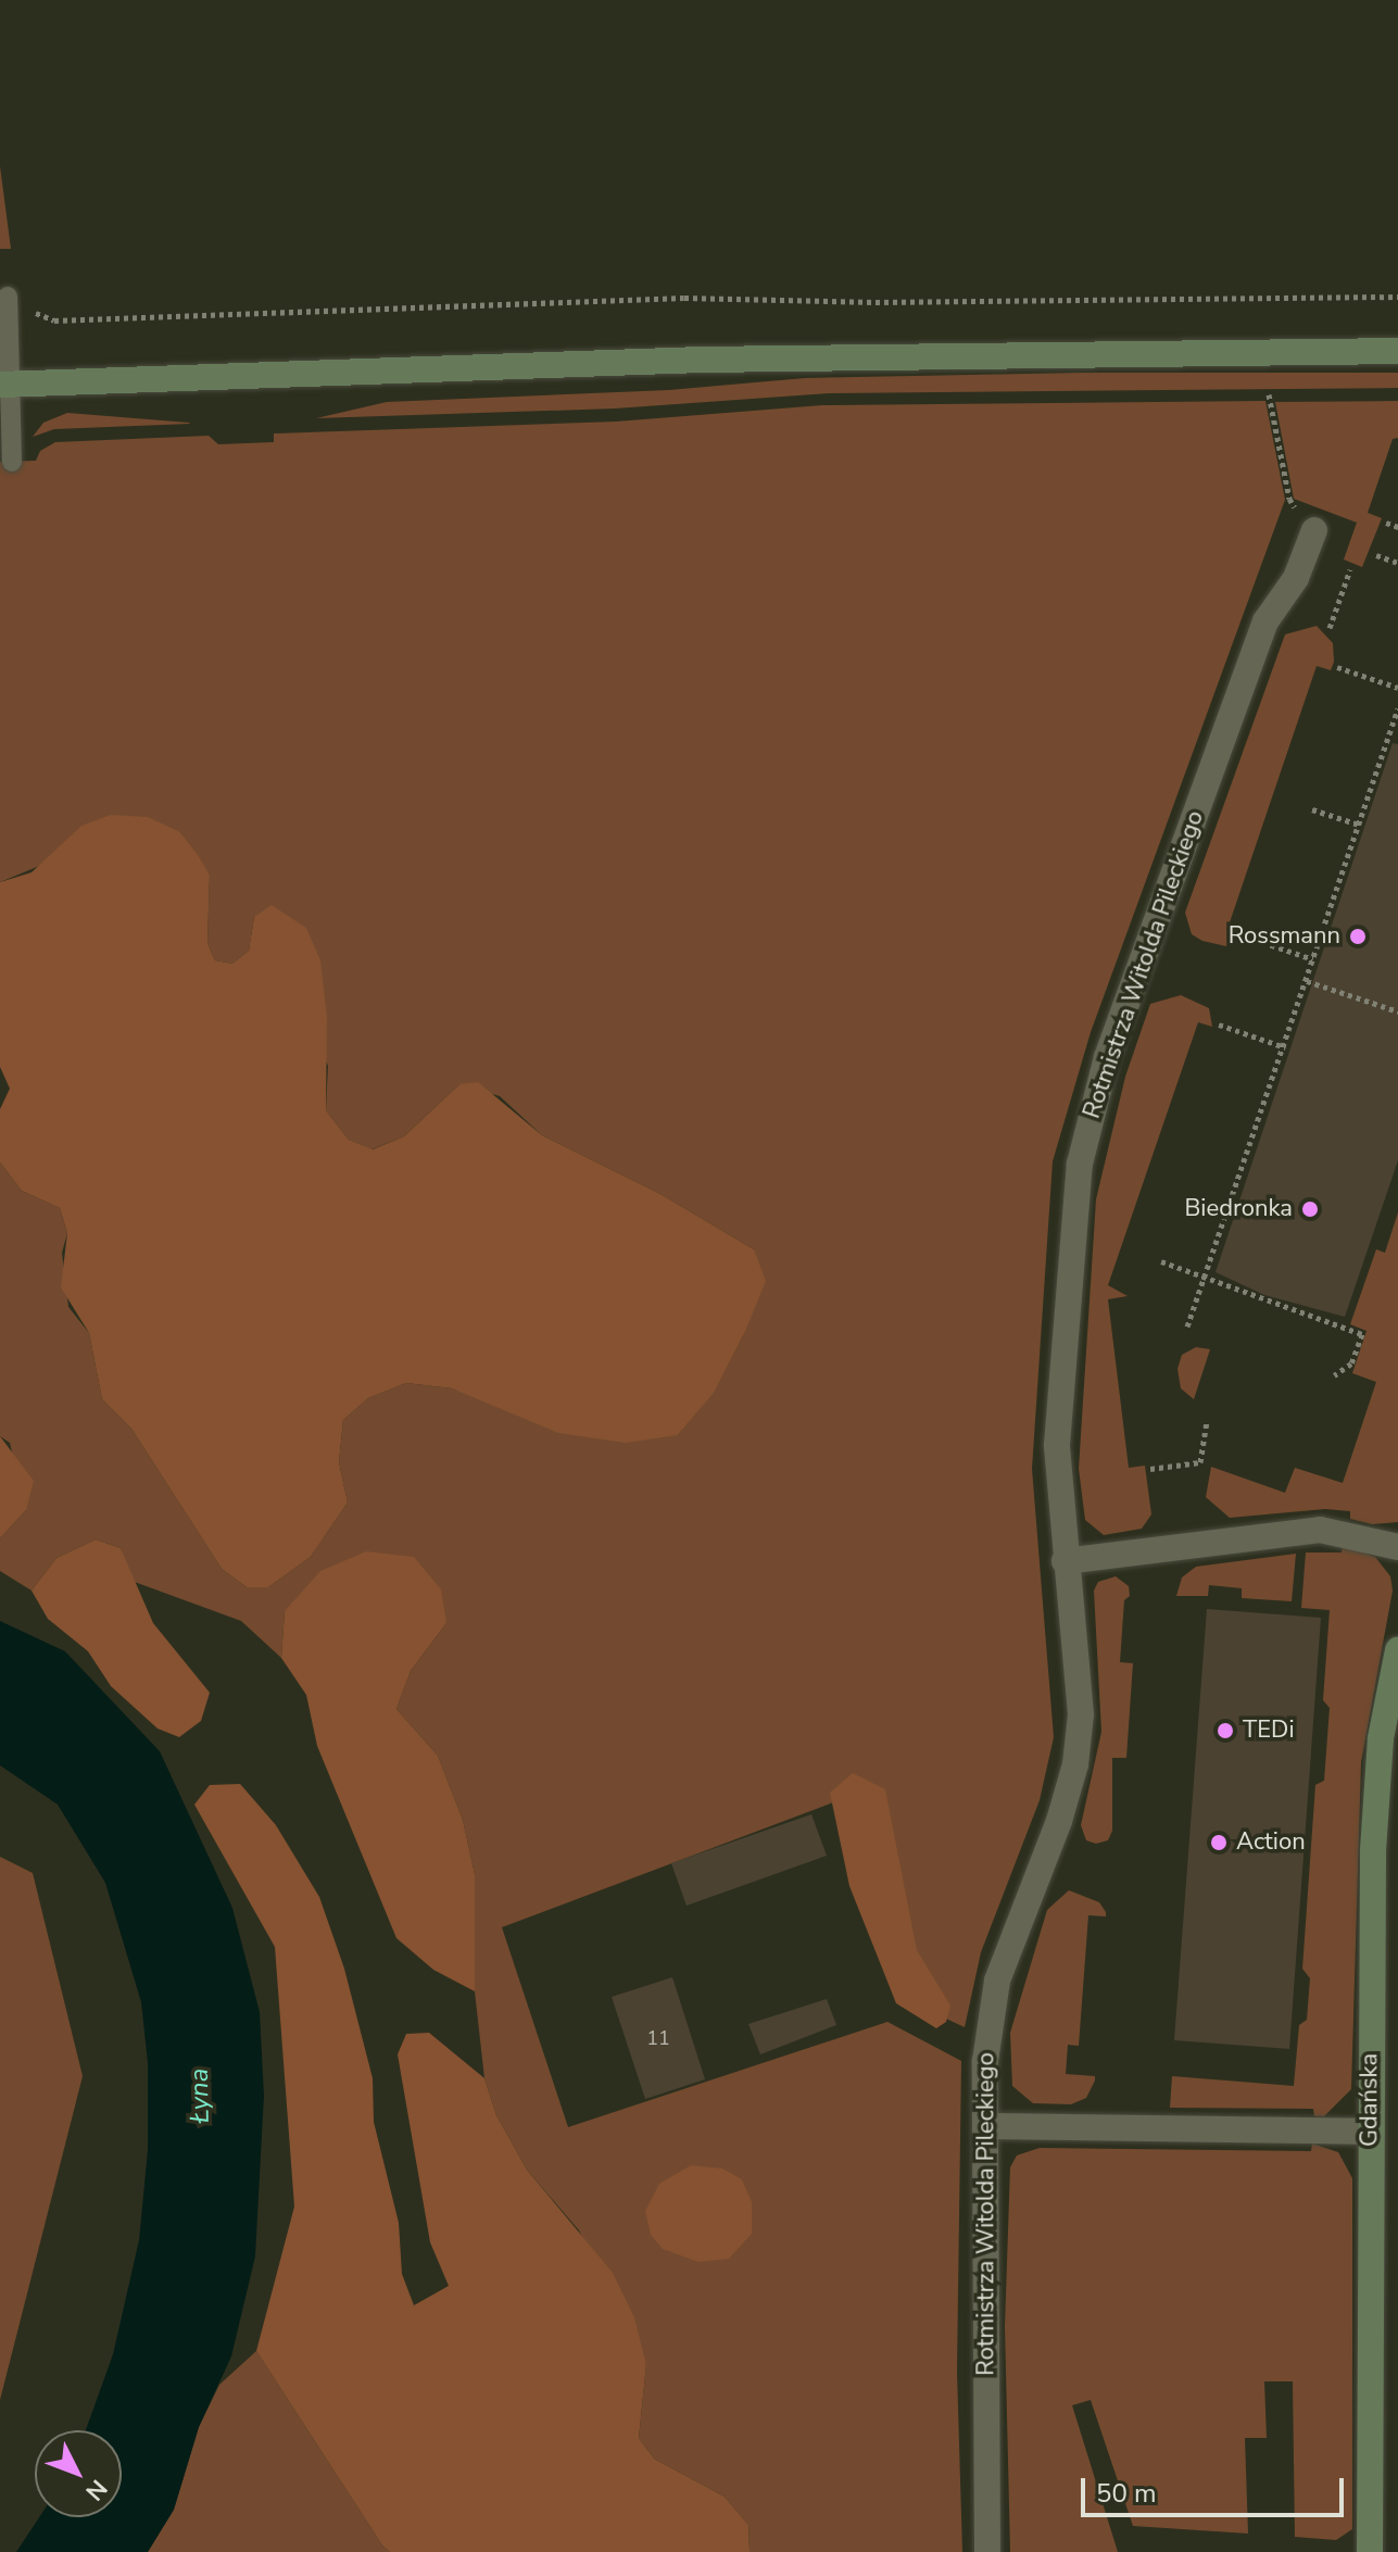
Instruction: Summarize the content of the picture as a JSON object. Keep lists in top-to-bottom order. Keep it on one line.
{"streets":{"main road":["Gdańska"],"street":["Rotmistrza Witolda Pileckiego"]},"water":["Łyna"],"places":["Rossmann","Biedronka","TEDi","Action"],"house_numbers":["11"],"scale_bar":"50 m","north":"bottom right"}
